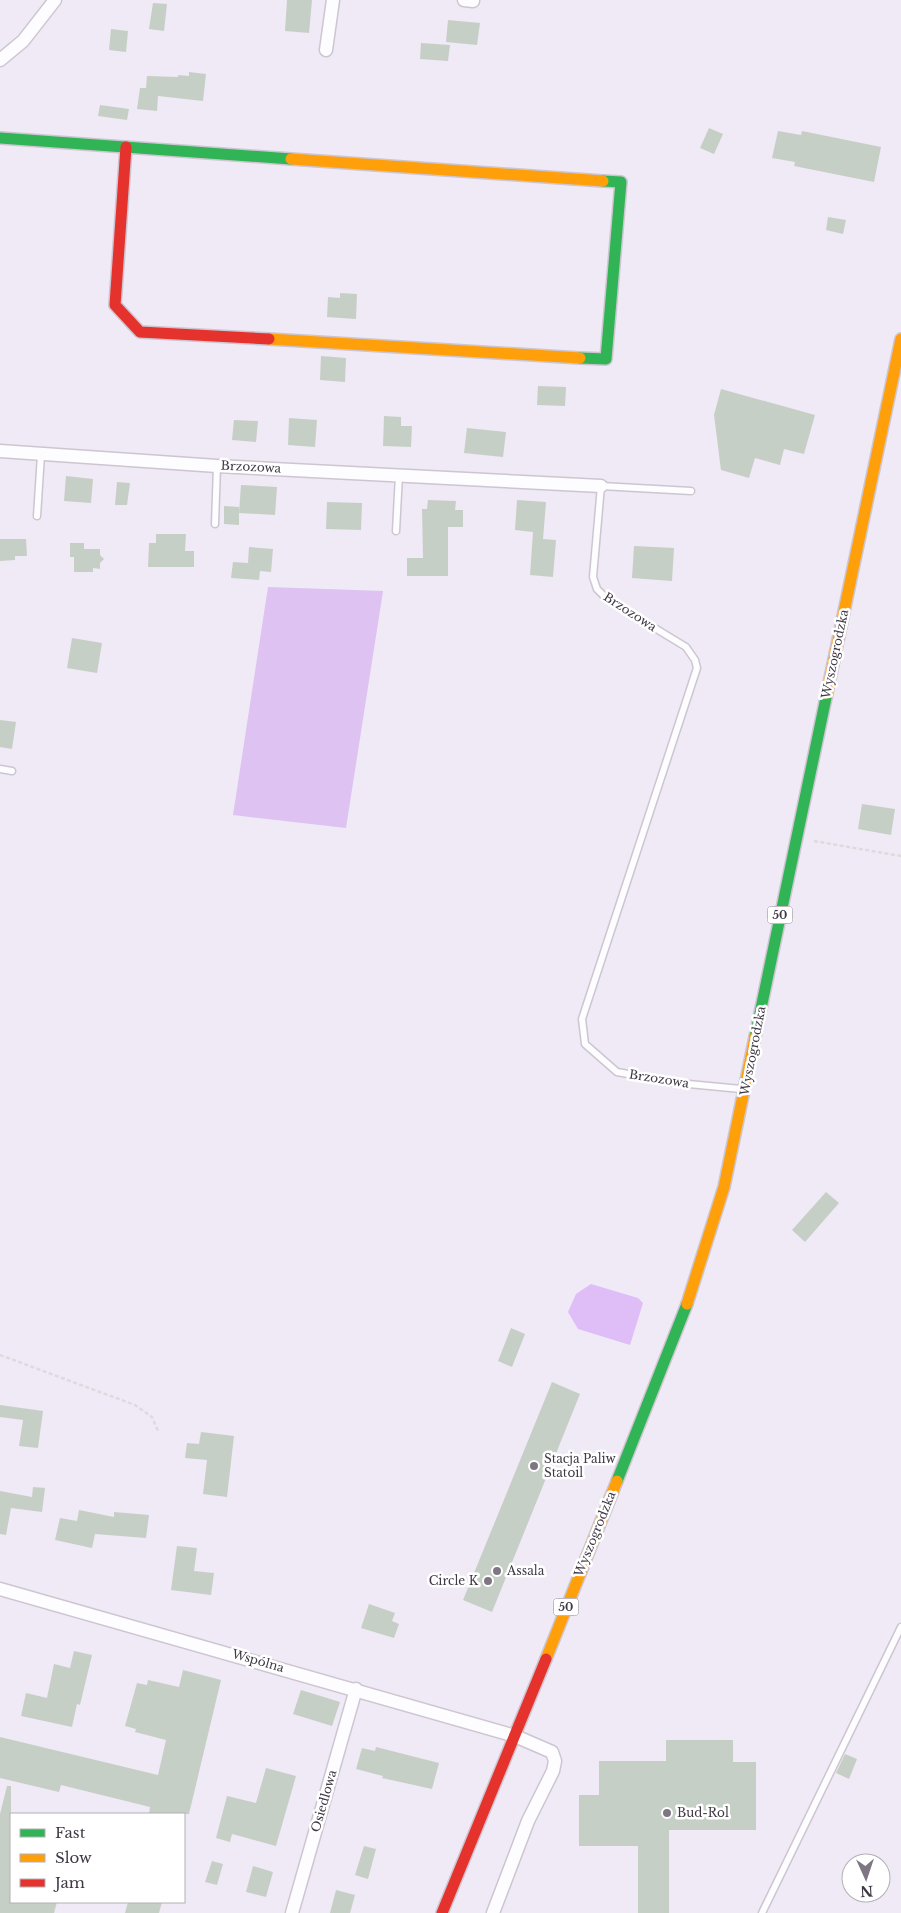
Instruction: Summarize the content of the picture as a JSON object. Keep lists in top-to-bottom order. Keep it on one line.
{"streets":{"main road":["Wyszogrodzka","50"],"street":["Brzozowa","Wspólna","Osiedlowa"]},"crossings":[["Brzozowa","Wyszogrodzka"],["Wyszogrodzka","Wspólna"],["Wspólna","Osiedlowa"]],"places":["Stacja Paliw Statoil","Assala","Circle K","Bud-Rol"],"legend":["Fast","Slow","Jam"],"north":"bottom"}
